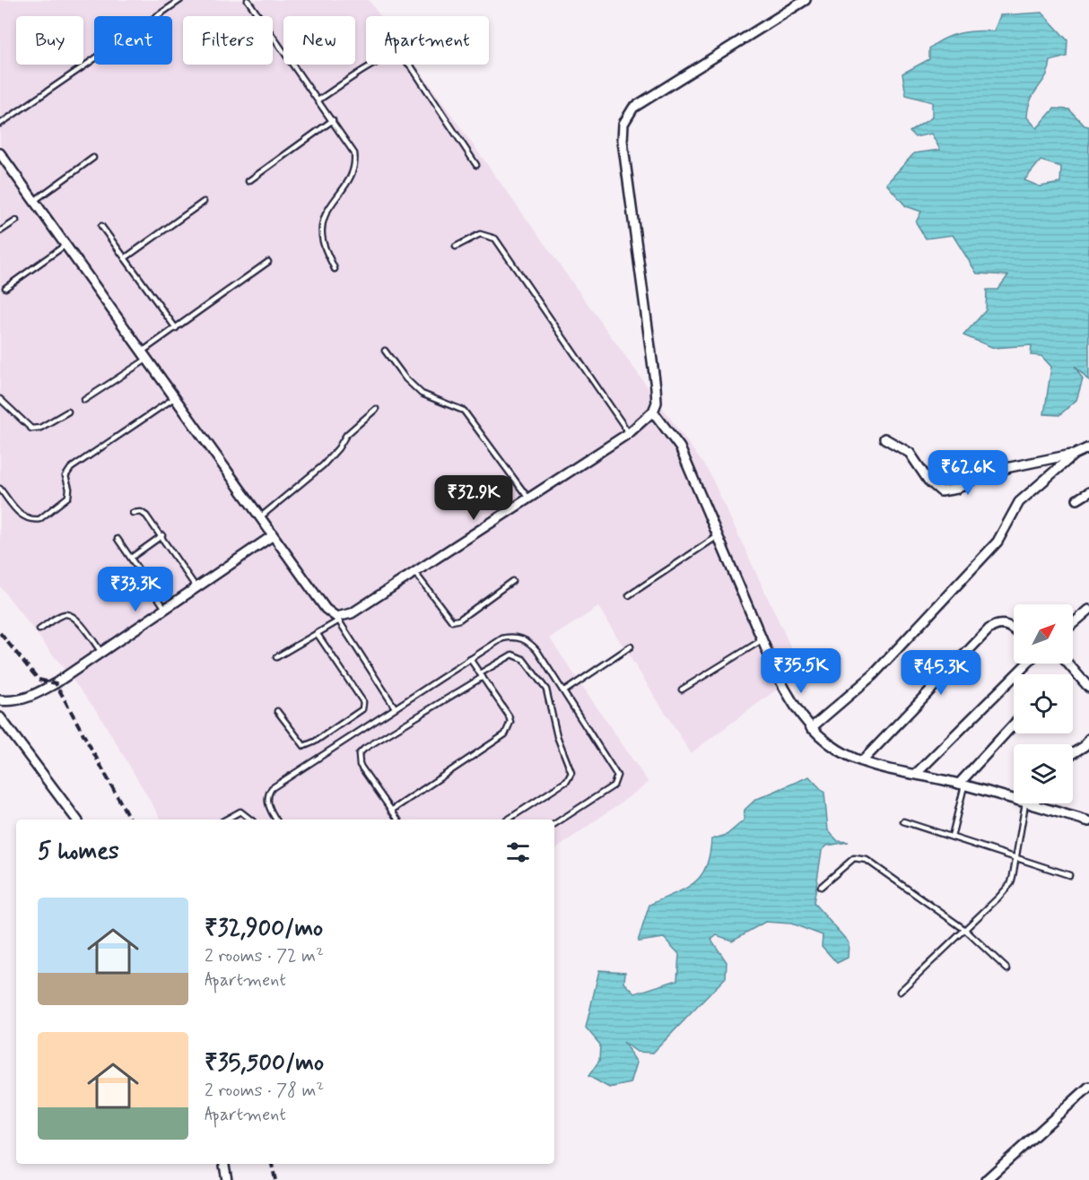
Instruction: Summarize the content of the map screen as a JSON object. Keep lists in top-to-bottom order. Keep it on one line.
{"north":"top right","page":{"chip":["Buy","Rent","Filters","New","Apartment"],"price":["₹62.6K","₹32.9K","₹33.3K","₹35.5K","₹45.3K"],"heading":"5 homes","list":[{"name":"₹32,900/mo","note":"2 rooms · 72 m² · Apartment"},{"name":"₹35,500/mo","note":"2 rooms · 78 m² · Apartment"}]}}
